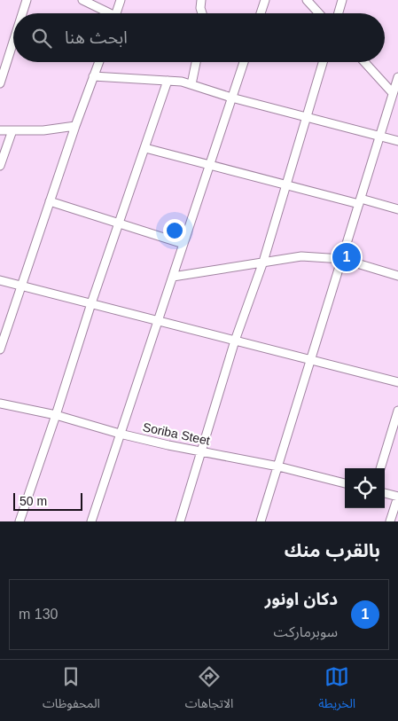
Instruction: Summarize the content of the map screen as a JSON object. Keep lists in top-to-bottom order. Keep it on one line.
{"streets":{"street":["Soriba Steet"]},"scale_bar":"50 m","page":{"search":"ابحث هنا","pins":"1","scale":"50 m","heading":"بالقرب منك","list":[{"mark":"1","name":"دكان اونور","note":"سوبرماركت","value":"130 m"}],"nav":["الخريطة","الاتجاهات","المحفوظات"]}}
